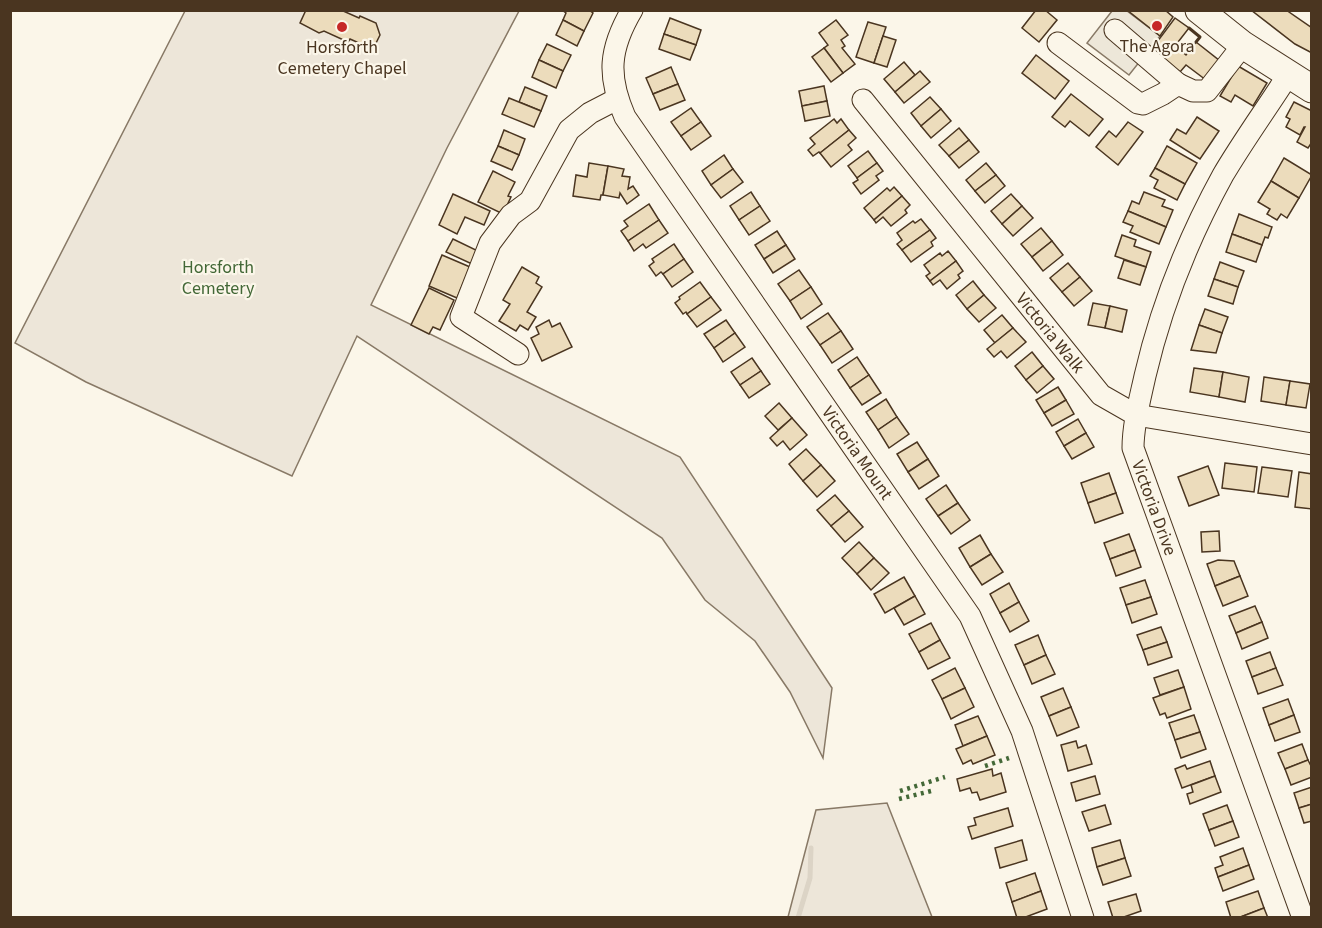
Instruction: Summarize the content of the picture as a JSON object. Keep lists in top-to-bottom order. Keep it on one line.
{"streets":{"street":["Victoria Walk","Victoria Mount","Victoria Drive"]},"crossings":[["Victoria Walk","Victoria Drive"]],"parks":["Horsforth Cemetery"],"places":["The Agora","Horsforth Cemetery Chapel"]}
